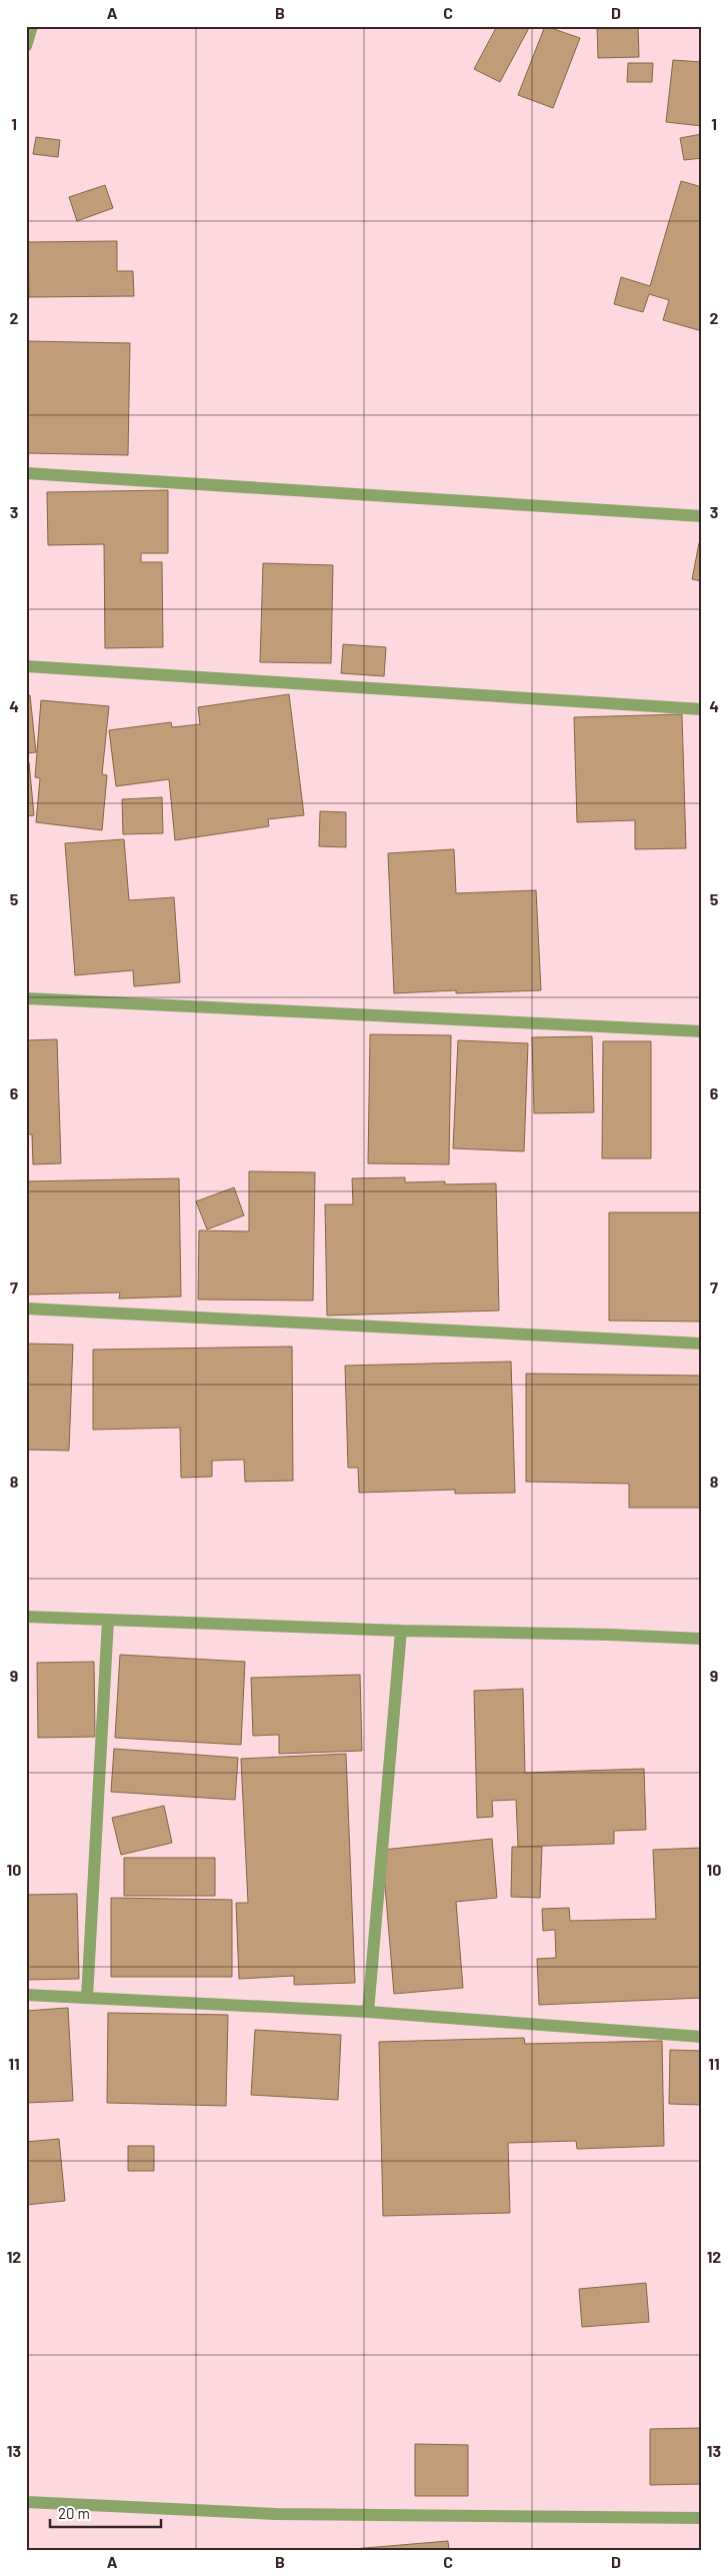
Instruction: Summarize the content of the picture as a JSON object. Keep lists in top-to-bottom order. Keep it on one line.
{"scale_bar":"20 m","grid":{"columns":["A","B","C","D"],"rows":["1","2","3","4","5","6","7","8","9","10","11","12","13"]}}
